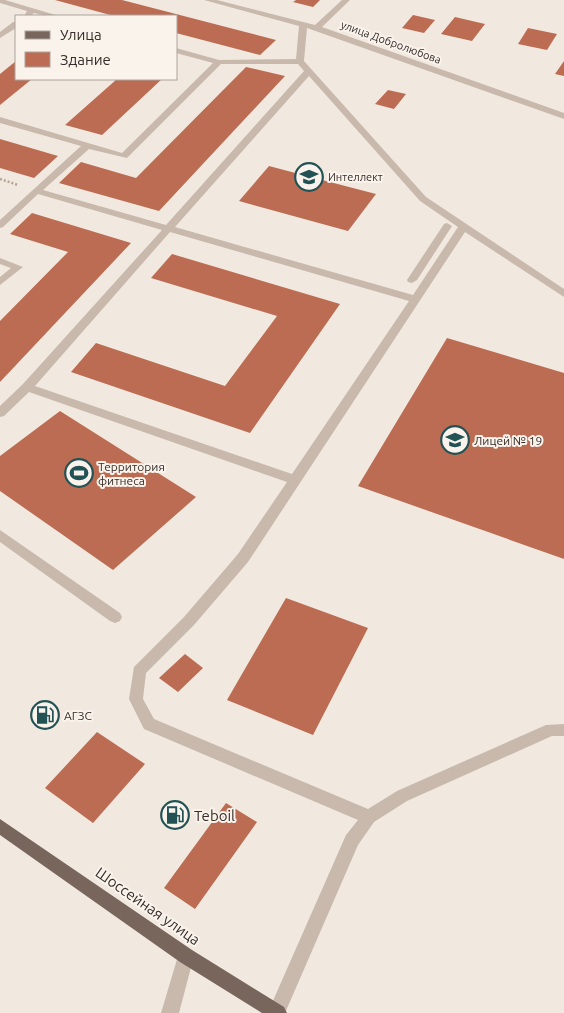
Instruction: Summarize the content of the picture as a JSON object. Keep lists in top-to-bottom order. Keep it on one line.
{"streets":{"main road":["Шоссейная улица"],"street":["улица Добролюбова"]},"places":{"school or university":["Интеллект","Лицей № 19"],"sports":["Территория фитнеса"],"fuel station":["АГЗС","Teboil"]},"legend":["Улица","Здание"]}
